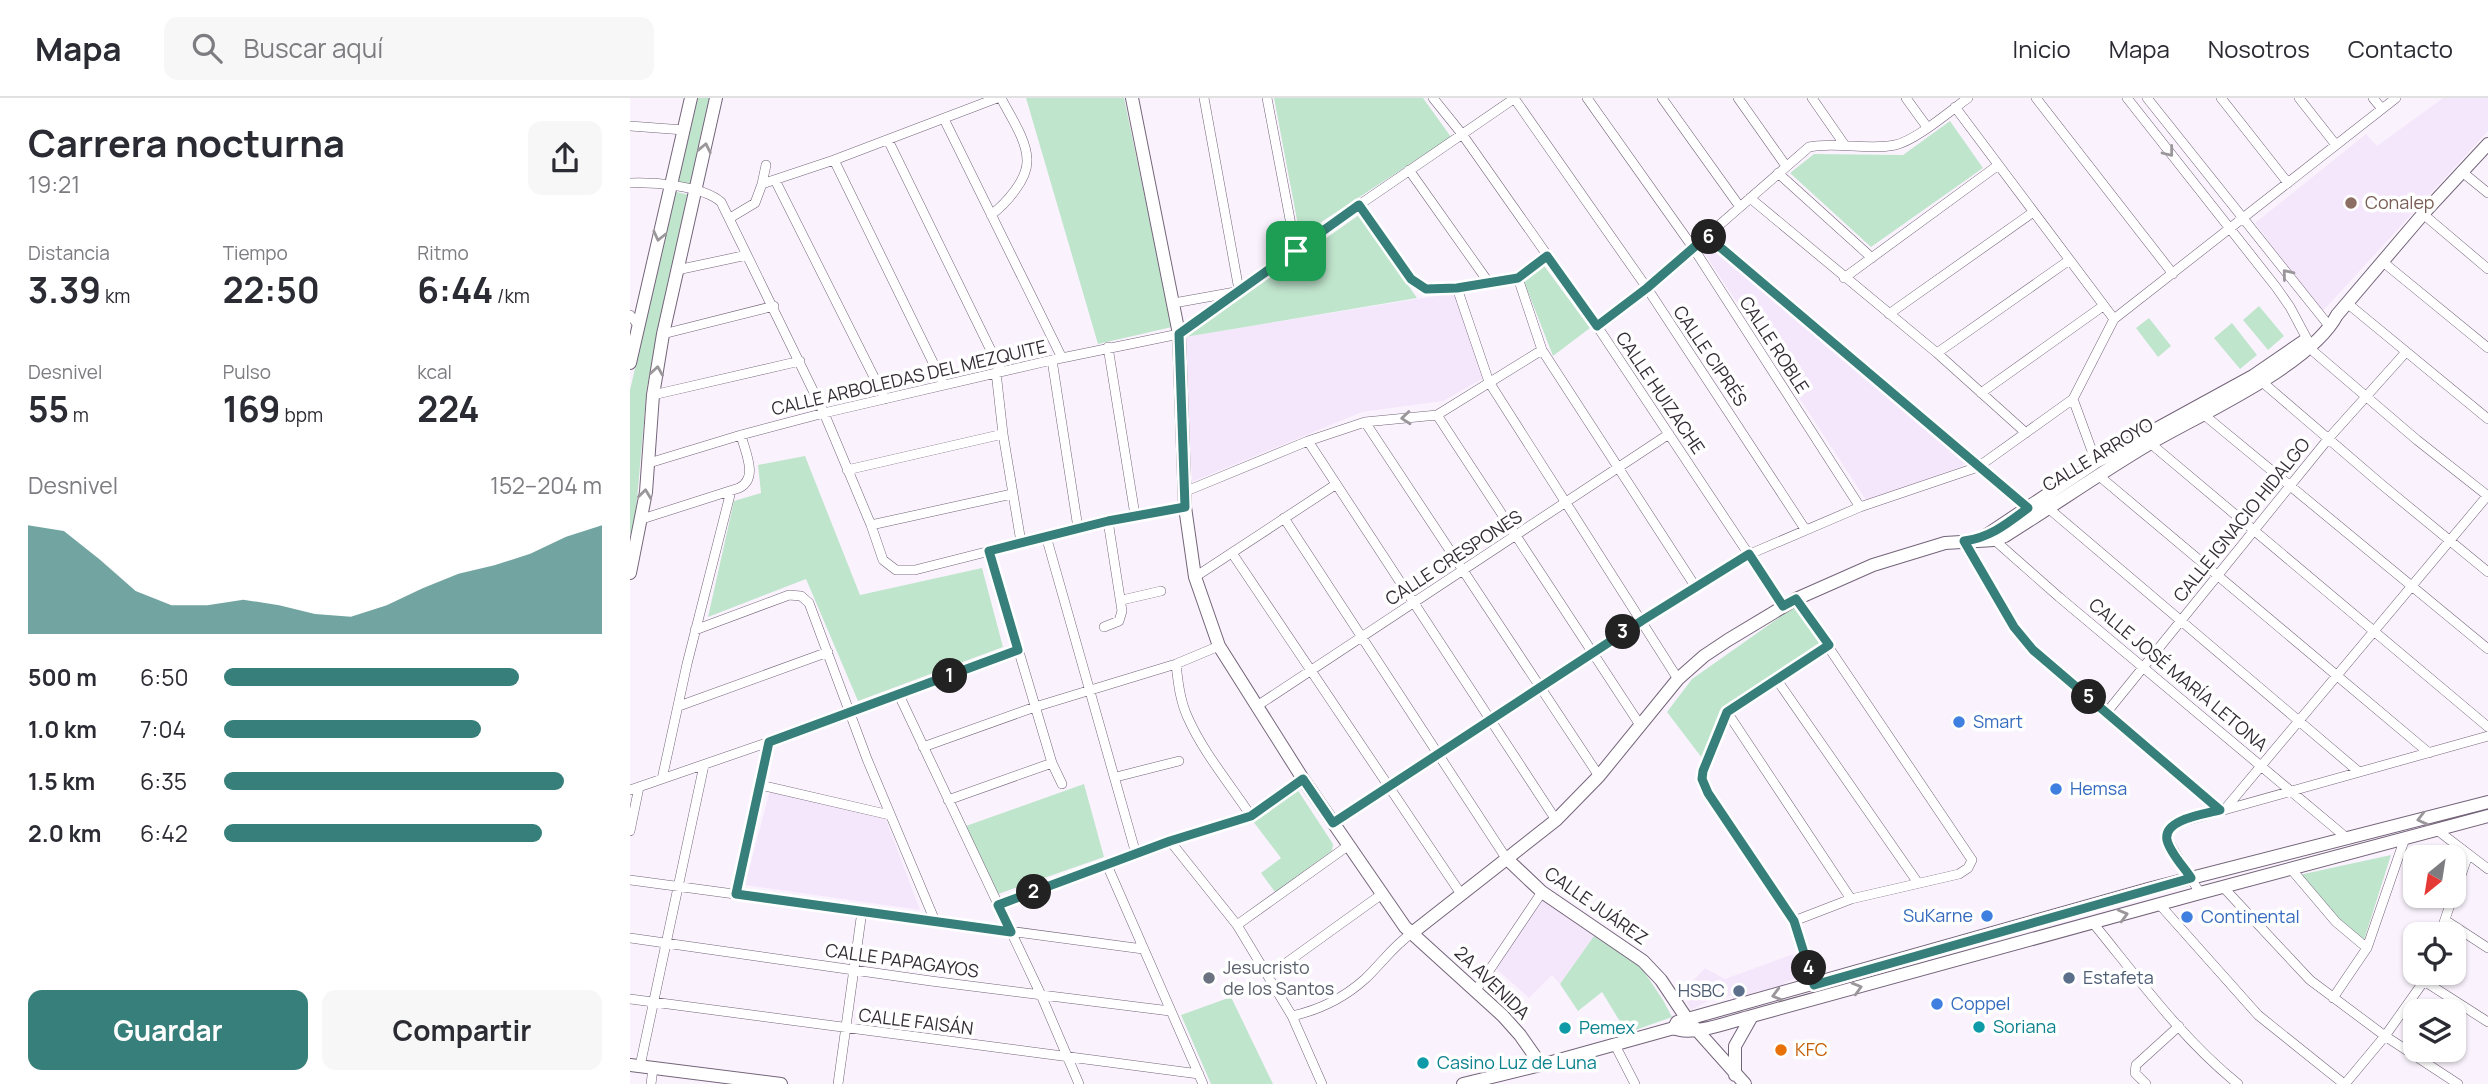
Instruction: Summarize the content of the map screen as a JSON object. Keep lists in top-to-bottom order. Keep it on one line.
{"streets":{"street":["CALLE ROBLE","CALLE CIPRÉS","CALLE ARBOLEDAS DEL MEZQUITE","CALLE HUIZACHE","CALLE ARROYO","CALLE IGNACIO HIDALGO","CALLE CRESPONES","CALLE JOSÉ MARÍA LETONA","CALLE JUÁREZ","CALLE PAPAGAYOS","2A AVENIDA","CALLE FAISÁN"]},"crossings":[["CALLE ARBOLEDAS DEL MEZQUITE","2A AVENIDA"],["CALLE HUIZACHE","CALLE CRESPONES"],["CALLE ARROYO","CALLE JOSÉ MARÍA LETONA"],["CALLE IGNACIO HIDALGO","CALLE JOSÉ MARÍA LETONA"],["CALLE CRESPONES","2A AVENIDA"]],"places":["Conalep","Smart","Hemsa","SuKarne","Continental","Jesucristo de los Santos","Estafeta","HSBC","Coppel","Soriana","Pemex","KFC","Casino Luz de Luna"],"north":"bottom left","page":{"header":"Mapa","search":"Buscar aquí","nav":["Inicio","Mapa","Nosotros","Contacto"],"heading":["Carrera nocturna","19:21"],"stats":[["Distancia","3.39 km"],["Tiempo","22:50"],["Ritmo","6:44 /km"],["Desnivel","55 m"],["Pulso","169 bpm"],["kcal","224"]],"pins":["6","3","1","5","2","4"],"chart":["Desnivel","152–204 m"],"list":[{"name":"500 m","note":"6:50"},{"name":"1.0 km","note":"7:04"},{"name":"1.5 km","note":"6:35"},{"name":"2.0 km","note":"6:42"}],"buttons":["Guardar","Compartir"]}}
